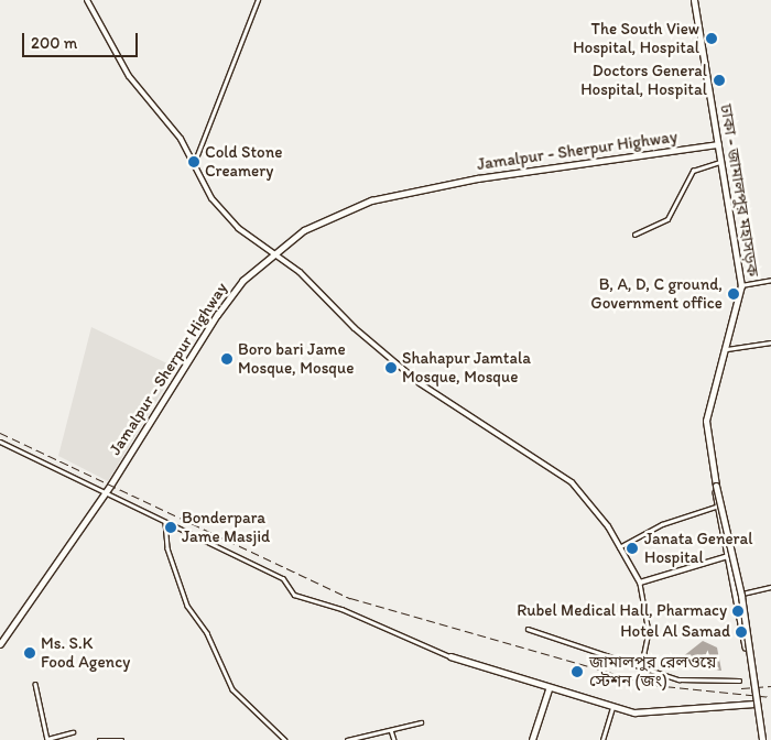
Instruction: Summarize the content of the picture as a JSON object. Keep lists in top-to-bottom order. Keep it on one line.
{"streets":{"highway":["ঢাকা - জামালপুর মহাসড়ক"],"main road":["Jamalpur - Sherpur Highway"]},"crossings":[["Jamalpur - Sherpur Highway","ঢাকা - জামালপুর মহাসড়ক"]],"places":["The South View Hospital, Hospital","Doctors General Hospital, Hospital","Cold Stone Creamery","B, A, D, C ground, Government office","Boro bari Jame Mosque, Mosque","Shahapur Jamtala Mosque, Mosque","Bonderpara Jame Masjid","Janata General Hospital","Rubel Medical Hall, Pharmacy","Hotel Al Samad","Ms. S.K Food Agency","জামালপুর রেলওয়ে স্টেশন (জং)"],"scale_bar":"200 m"}
